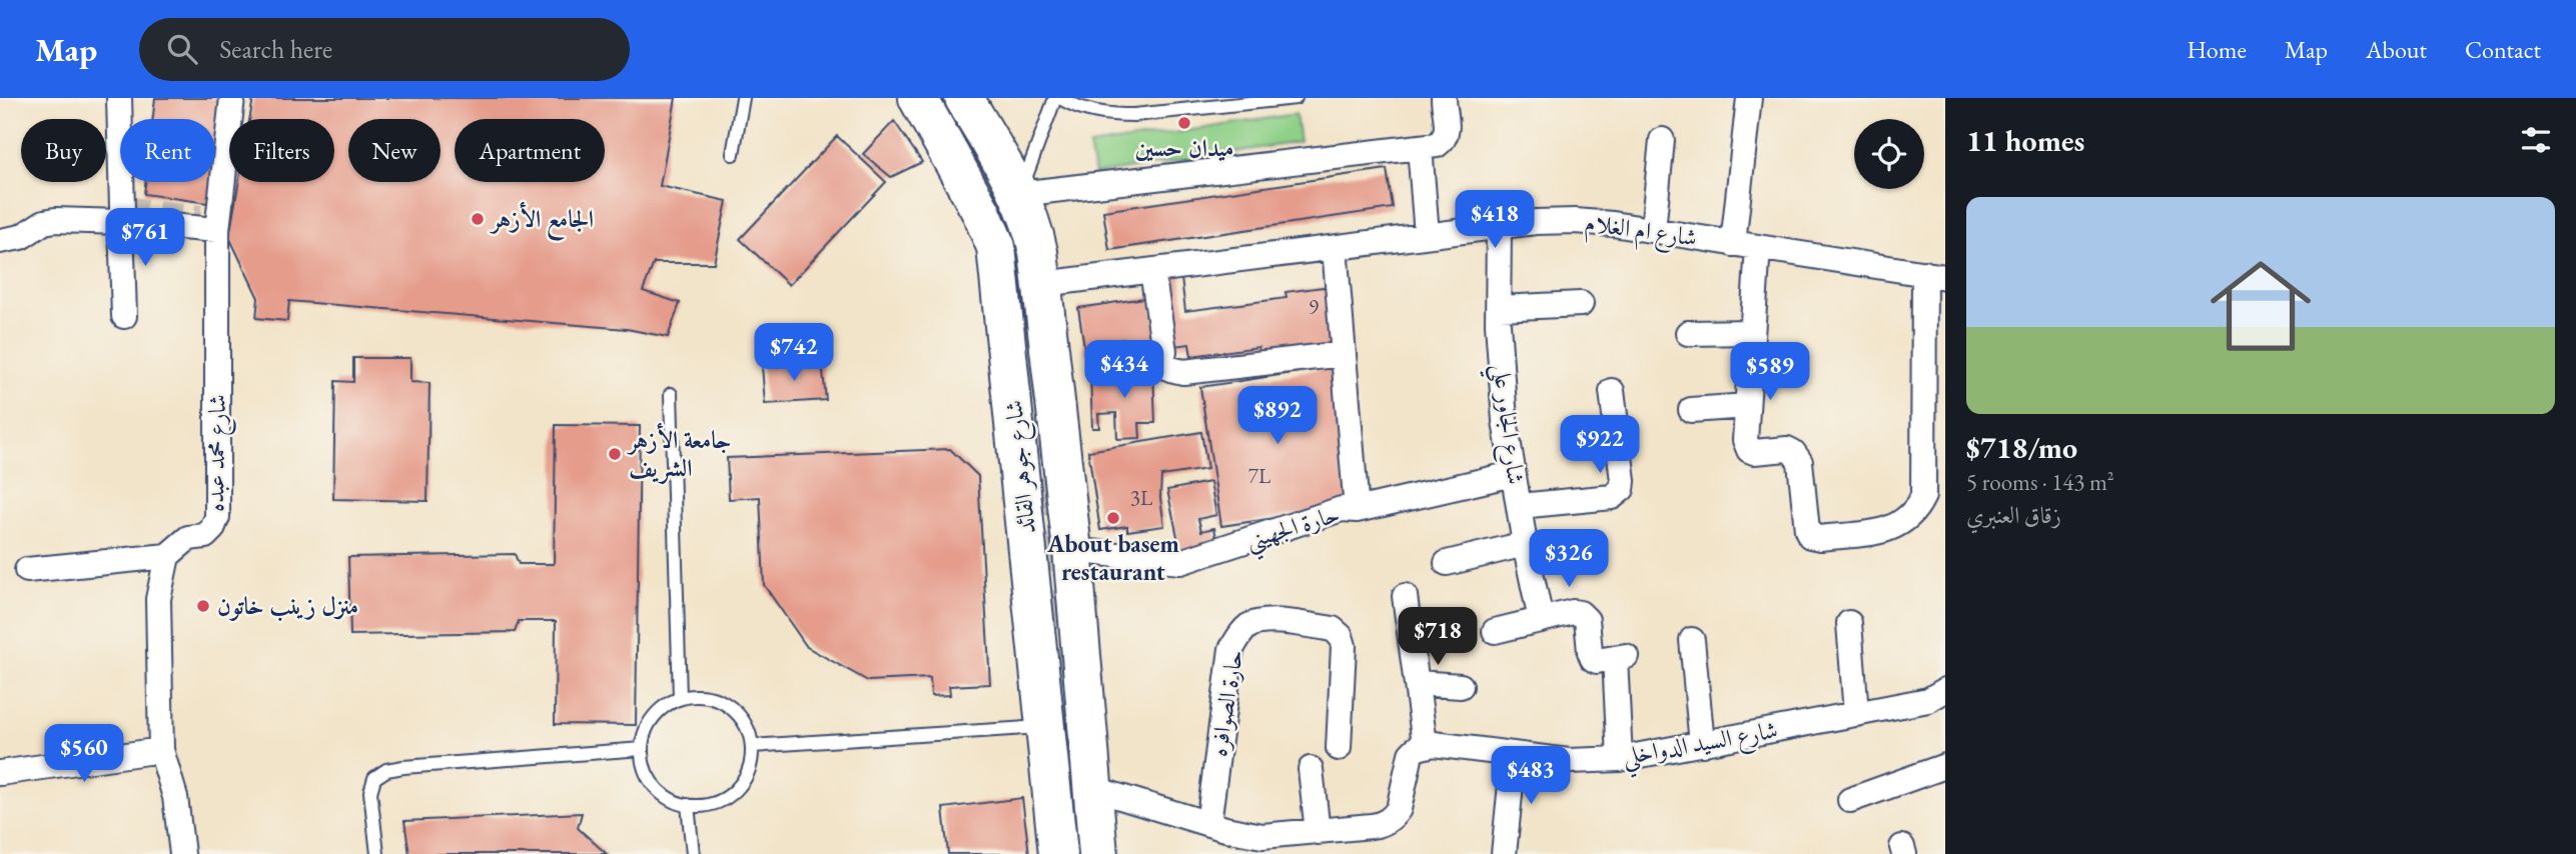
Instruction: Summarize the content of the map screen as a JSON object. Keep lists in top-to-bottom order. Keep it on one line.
{"streets":{"main road":["شارع جوهر القائد"],"street":["شارع ام الغلام","شارع الجاور علي","شارع محمد عبده","حارة الجهيني","حارة الصوافره","شارع السيد الدواخلي"]},"crossings":[["شارع ام الغلام","شارع الجاور علي"],["شارع ام الغلام","شارع جوهر القائد"],["شارع الجاور علي","حارة الجهيني"],["شارع جوهر القائد","حارة الجهيني"]],"places":["ميدان حسين","الجامع الأزهر","جامعة الأزهر الشريف","About basem restaurant","منزل زينب خاتون"],"house_numbers":["9","7L","3L"],"page":{"header":"Map","search":"Search here","nav":["Home","Map","About","Contact"],"heading":"11 homes","chip":["Buy","Rent","Filters","New","Apartment"],"list":[{"name":"$718/mo","note":"5 rooms · 143 m² · زقاق العنبري"}],"price":["$418","$761","$742","$434","$589","$892","$922","$326","$718","$560","$483"]}}
